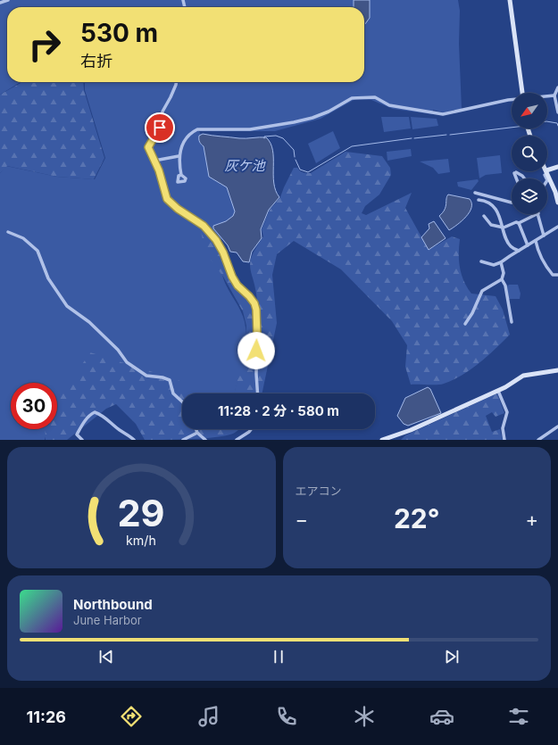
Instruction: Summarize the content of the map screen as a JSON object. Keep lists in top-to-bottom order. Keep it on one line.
{"water":["灰ケ池"],"north":"bottom left","page":{"turn":["530 m","右折"],"limit":"30","trip":"11:28 · 2 分 · 580 m","tile":"エアコン","heat":["−","22°","+"],"song":["Northbound","June Harbor"],"tabs":"11:26","gauge":["29","km/h"]}}
